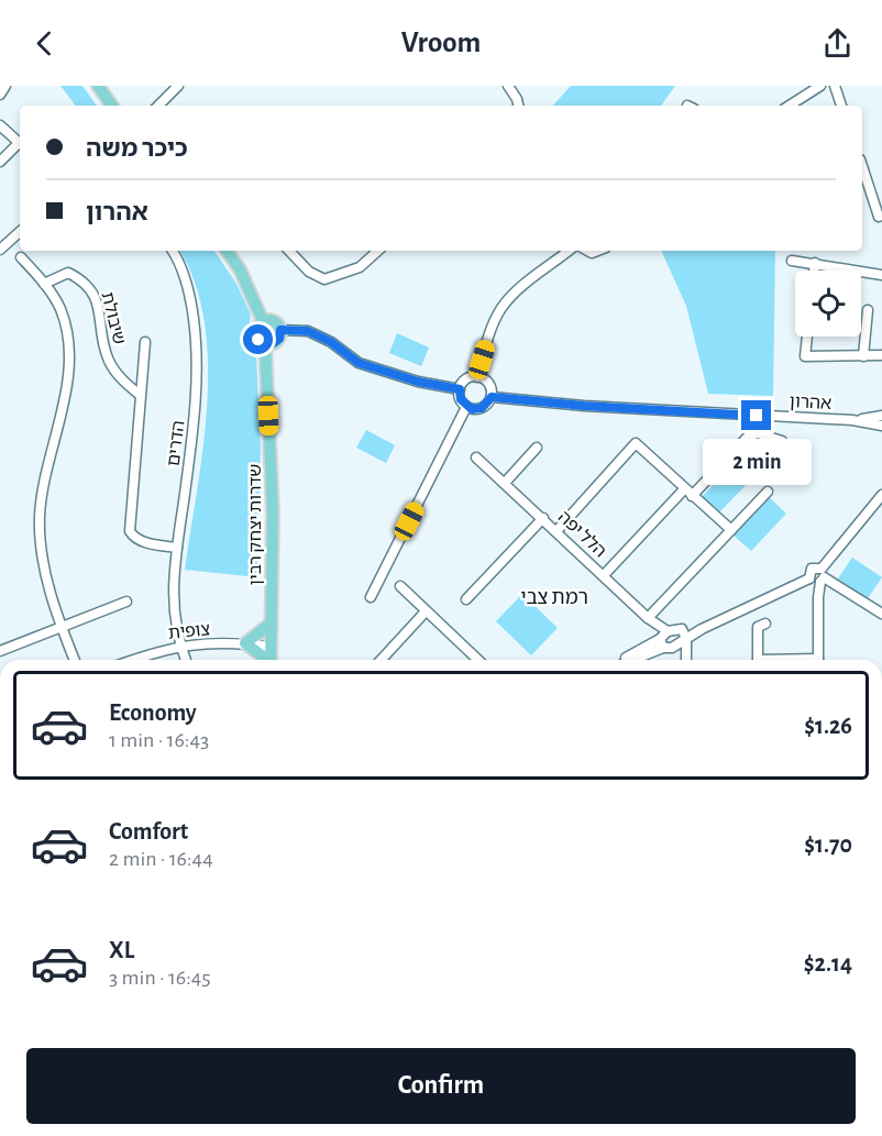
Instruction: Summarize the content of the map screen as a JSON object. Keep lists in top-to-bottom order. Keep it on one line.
{"streets":{"main road":["שדרות יצחק רבין"],"street":["שיבולת","אהרון","הדרים","הלל יפה","צופית"]},"crossings":[["הדרים","צופית"],["שדרות יצחק רבין","צופית"]],"districts":["רמת צבי"],"page":{"header":"Vroom","banner":["כיכר משה","אהרון"],"bubble":"2 min","list":[{"name":"Economy","note":"1 min · 16:43","value":"$1.26"},{"name":"Comfort","note":"2 min · 16:44","value":"$1.70"},{"name":"XL","note":"3 min · 16:45","value":"$2.14"}],"buttons":"Confirm"}}
